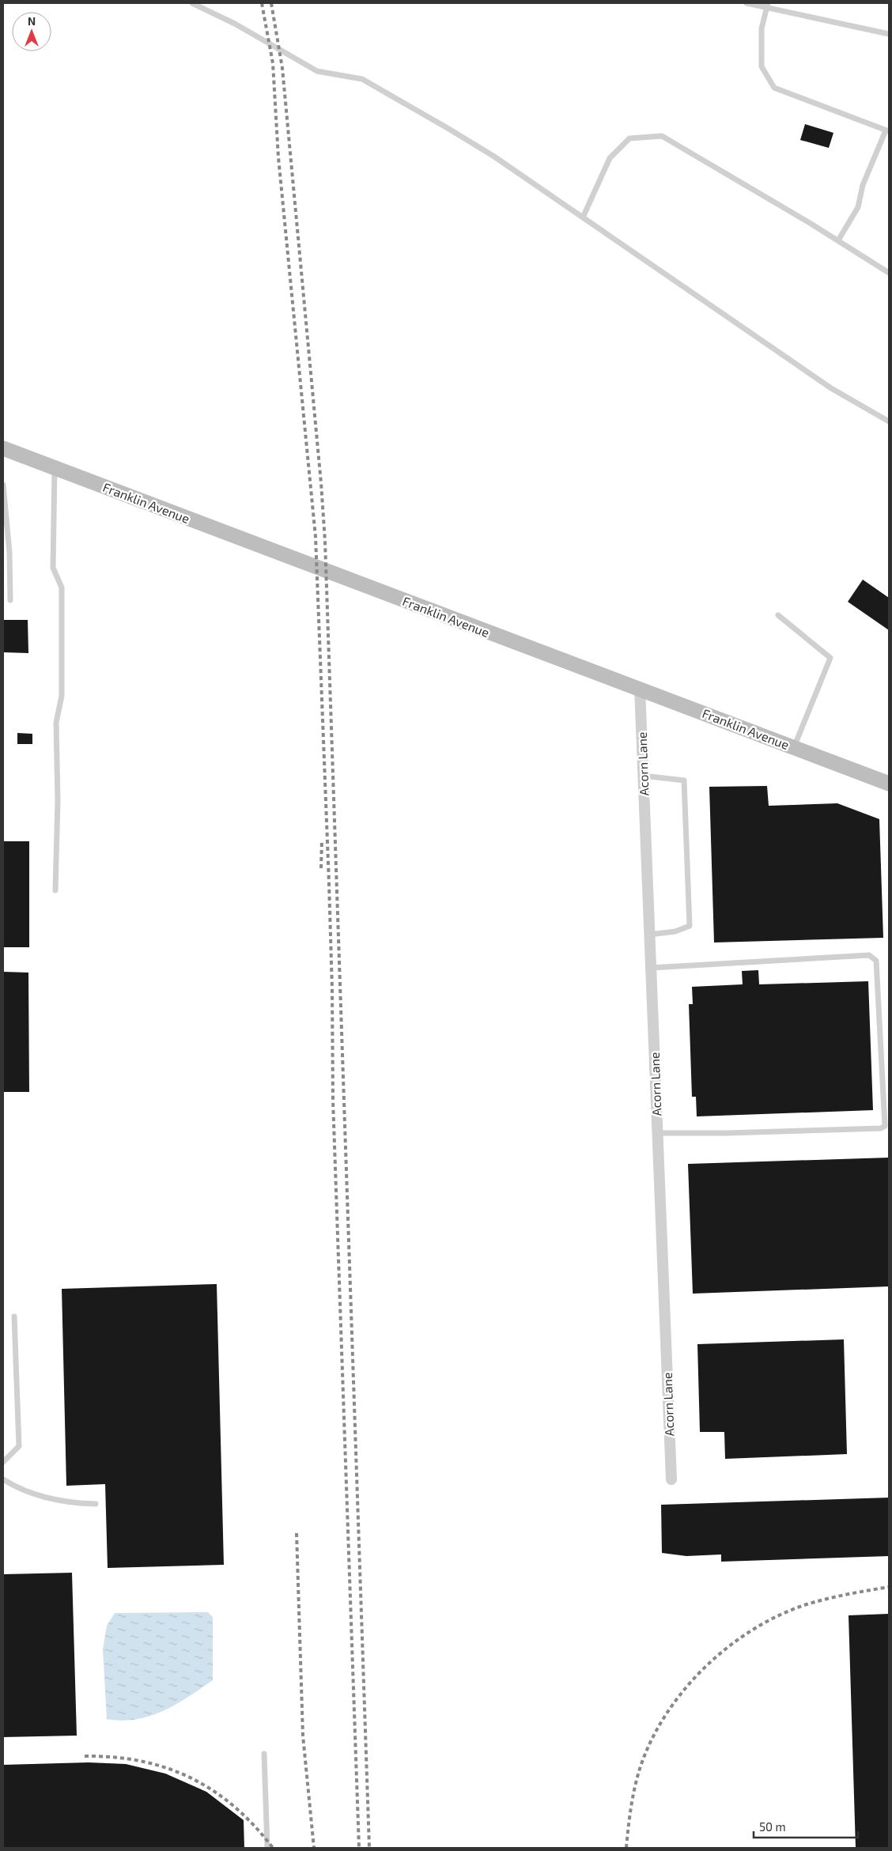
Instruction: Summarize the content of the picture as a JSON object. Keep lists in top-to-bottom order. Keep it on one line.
{"streets":{"main road":["Franklin Avenue"],"street":["Acorn Lane"]},"crossings":[["Franklin Avenue","Acorn Lane"]],"scale_bar":"50 m","north":"top"}
